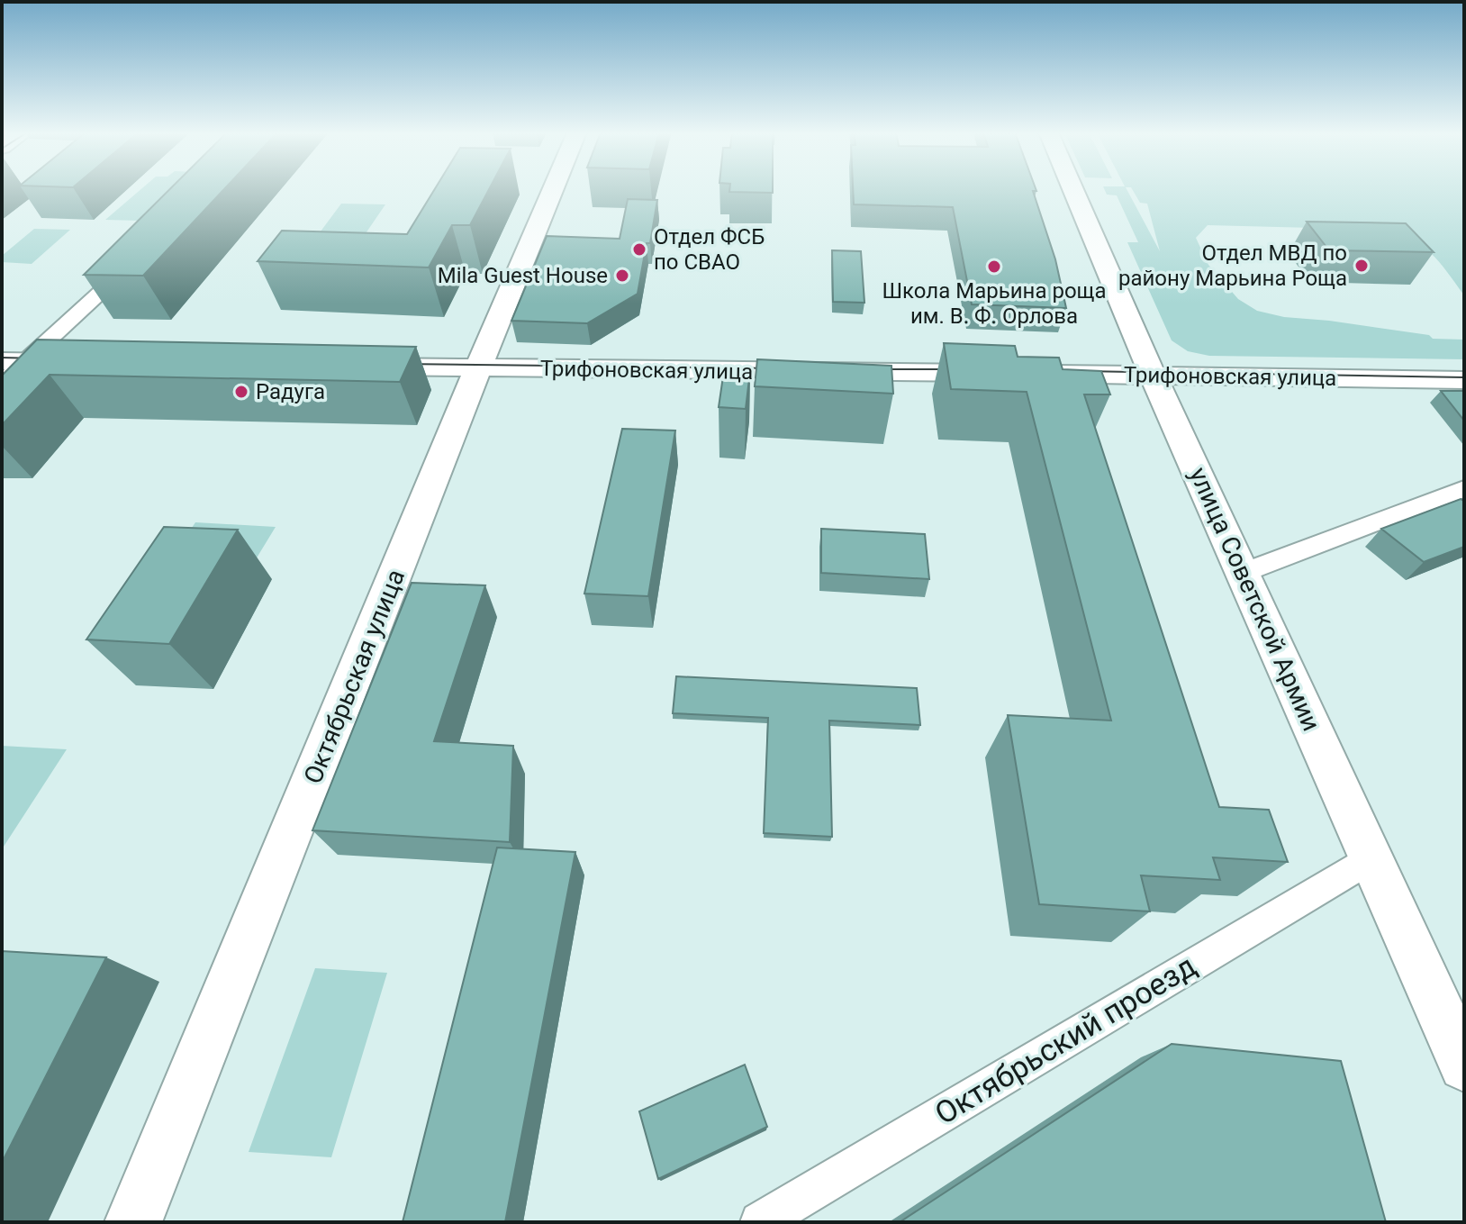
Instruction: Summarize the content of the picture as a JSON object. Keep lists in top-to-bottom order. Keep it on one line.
{"streets":{"street":["Трифоновская улица","улица Советской Армии","Октябрьская улица","Октябрьский проезд"]},"crossings":[["Трифоновская улица","улица Советской Армии"],["Трифоновская улица","Октябрьская улица"],["улица Советской Армии","Октябрьский проезд"]],"places":["Отдел ФСБ по СВАО","Отдел МВД по району Марьина Роща","Школа Марьина роща им. В. Ф. Орлова","Mila Guest House","Радуга"]}
